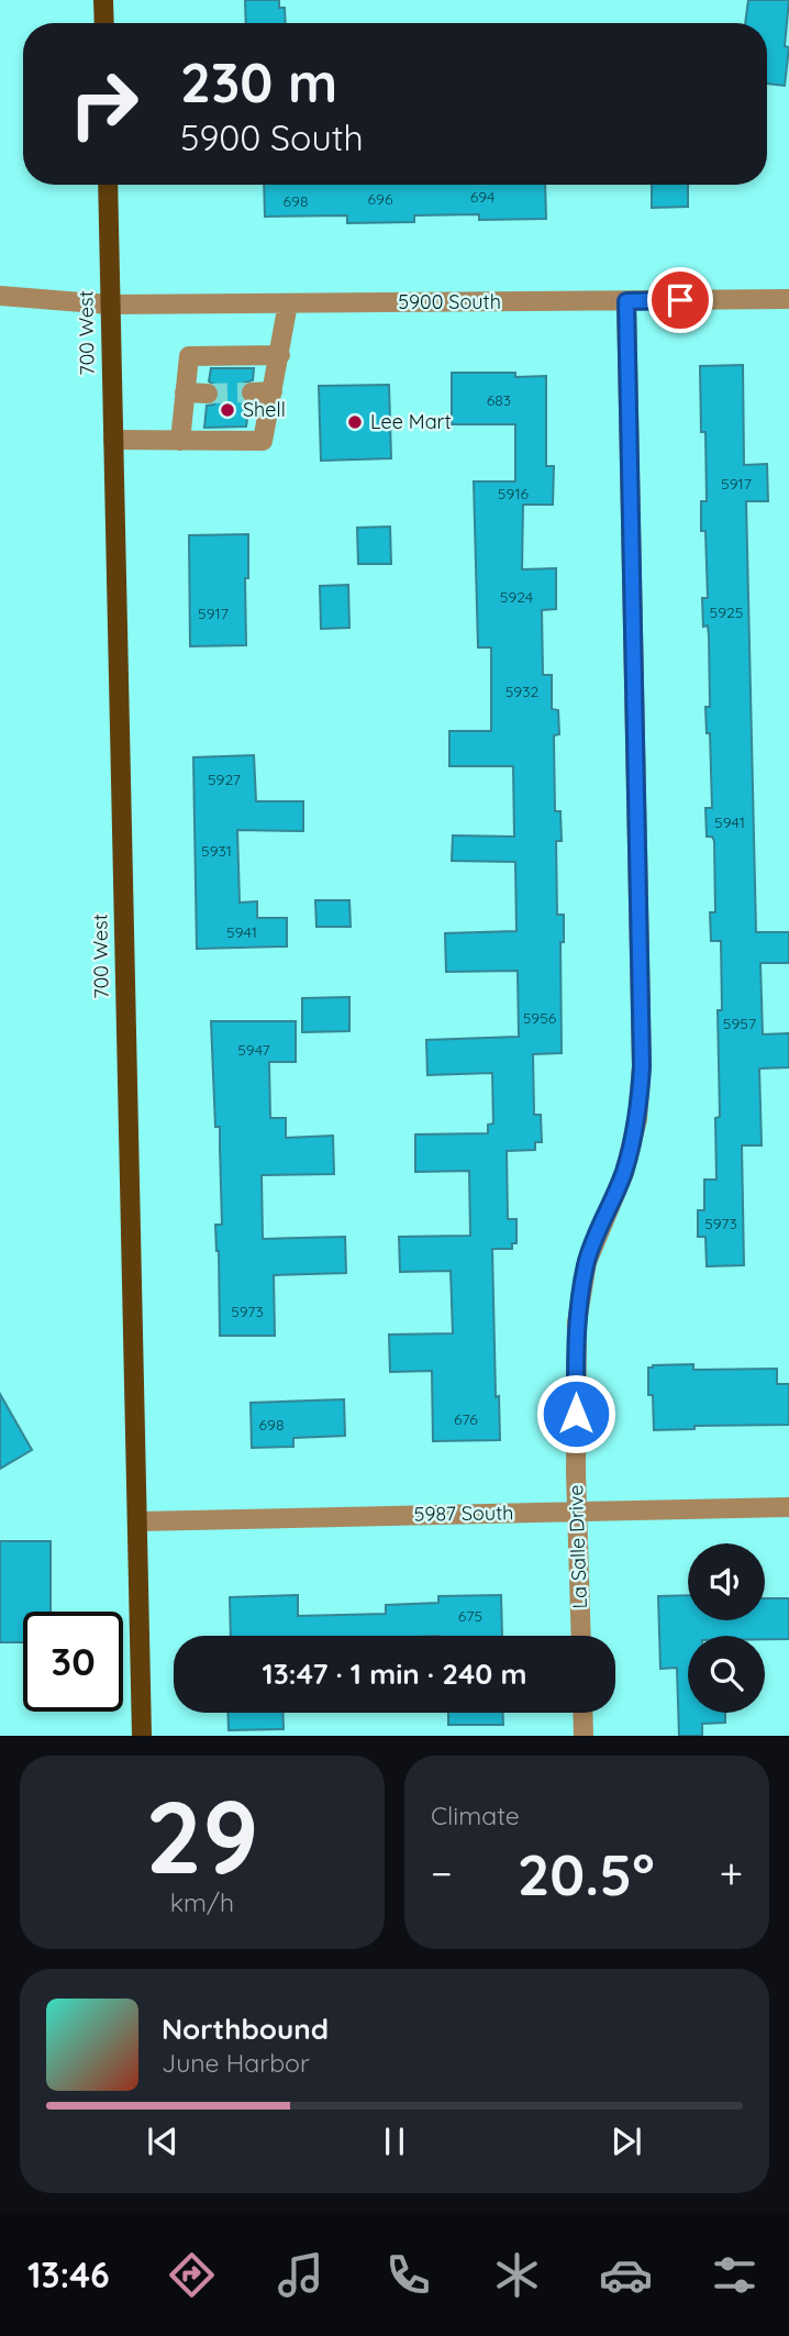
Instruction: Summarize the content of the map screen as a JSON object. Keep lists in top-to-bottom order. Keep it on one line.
{"streets":{"main road":["700 West"],"street":["5900 South","5987 South","La Salle Drive"]},"crossings":[["5900 South","700 West"],["5900 South","La Salle Drive"],["700 West","5987 South"],["5987 South","La Salle Drive"]],"places":["Shell","Lee Mart"],"house_numbers":["694","696","698","683","5917","5916","5924","5925","5917","5932","5927","5941","5931","5941","5956","5957","5947","5973","5973","676","698","675"],"page":{"turn":["230 m","5900 South"],"limit":"30","trip":"13:47 · 1 min · 240 m","tile":[["29","km/h"],"Climate"],"heat":["−","20.5°","+"],"song":["Northbound","June Harbor"],"tabs":"13:46"}}
